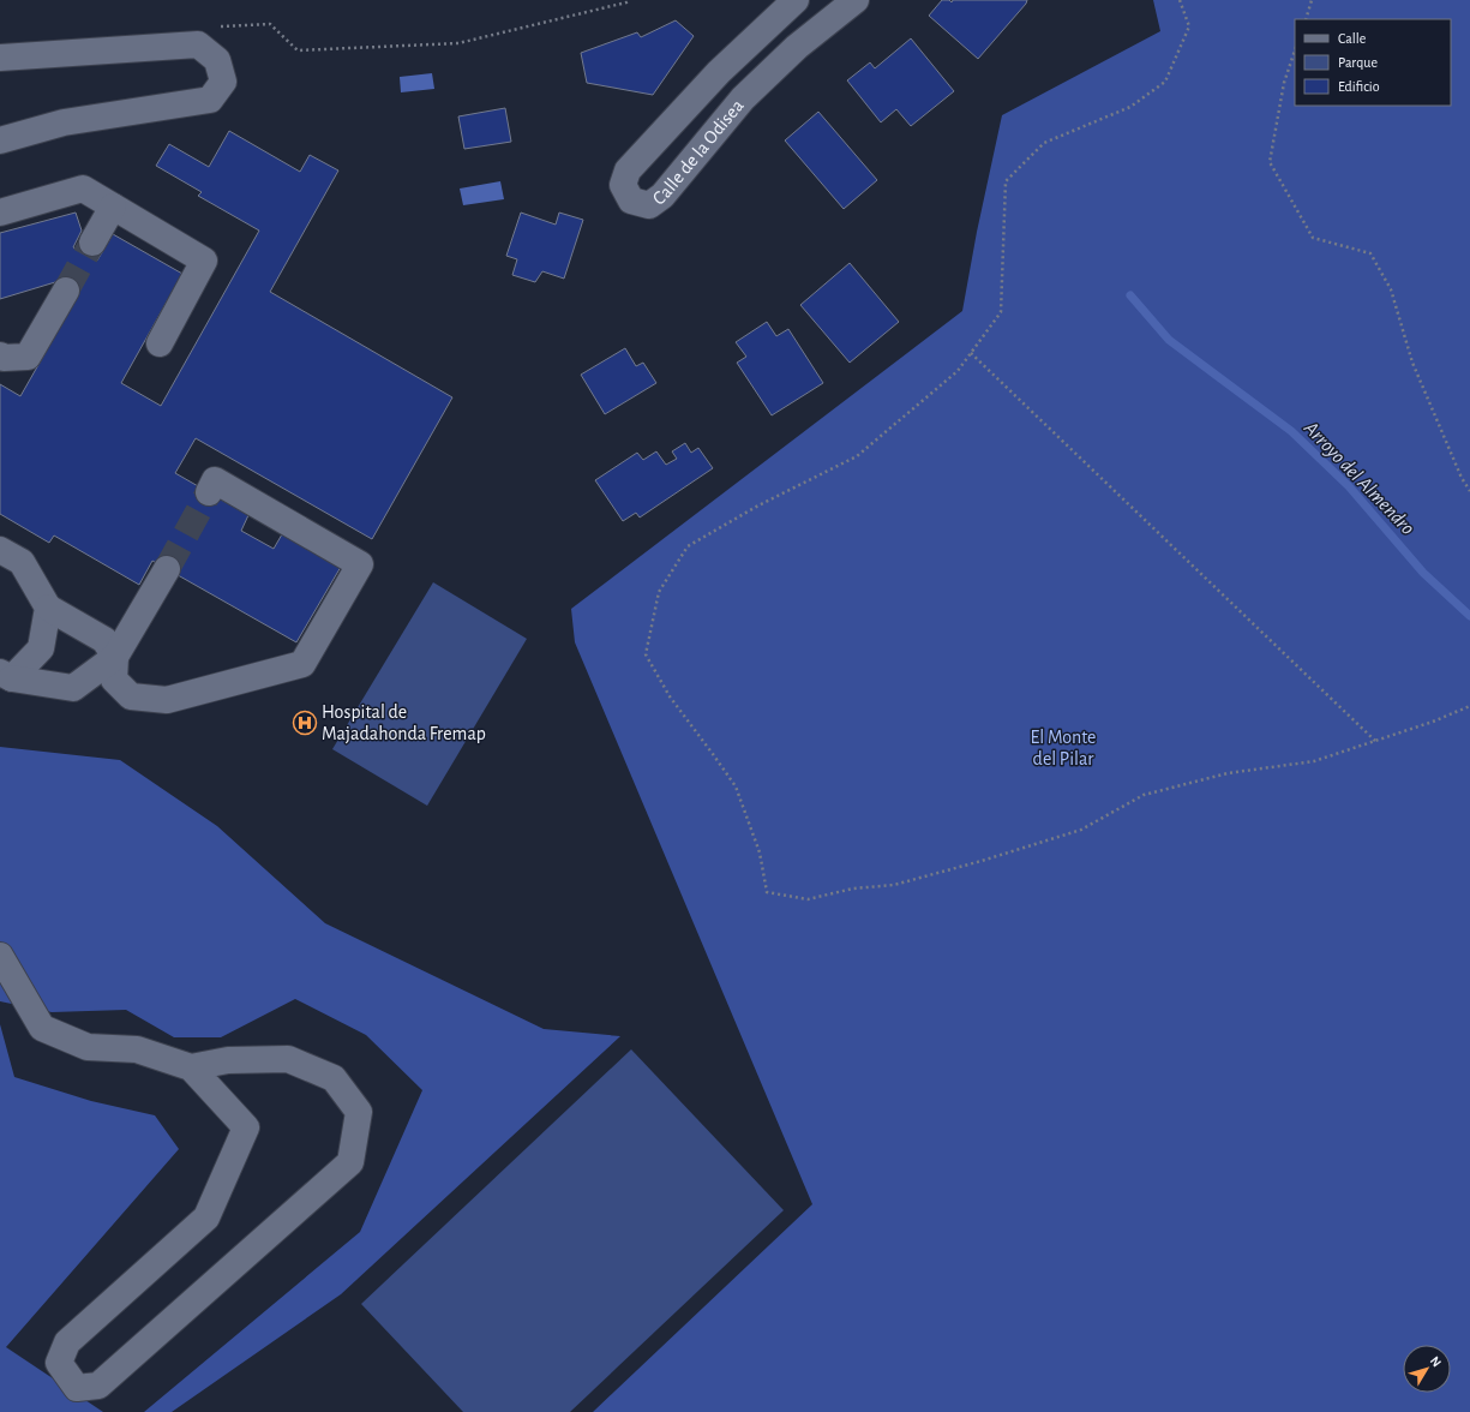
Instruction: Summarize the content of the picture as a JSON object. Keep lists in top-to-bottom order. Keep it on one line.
{"streets":{"street":["Calle de la Odisea"]},"water":["Arroyo del Almendro"],"parks":["El Monte del Pilar"],"places":{"hospital":["Hospital de Majadahonda Fremap"]},"legend":["Calle","Parque","Edificio"],"north":"top right"}
